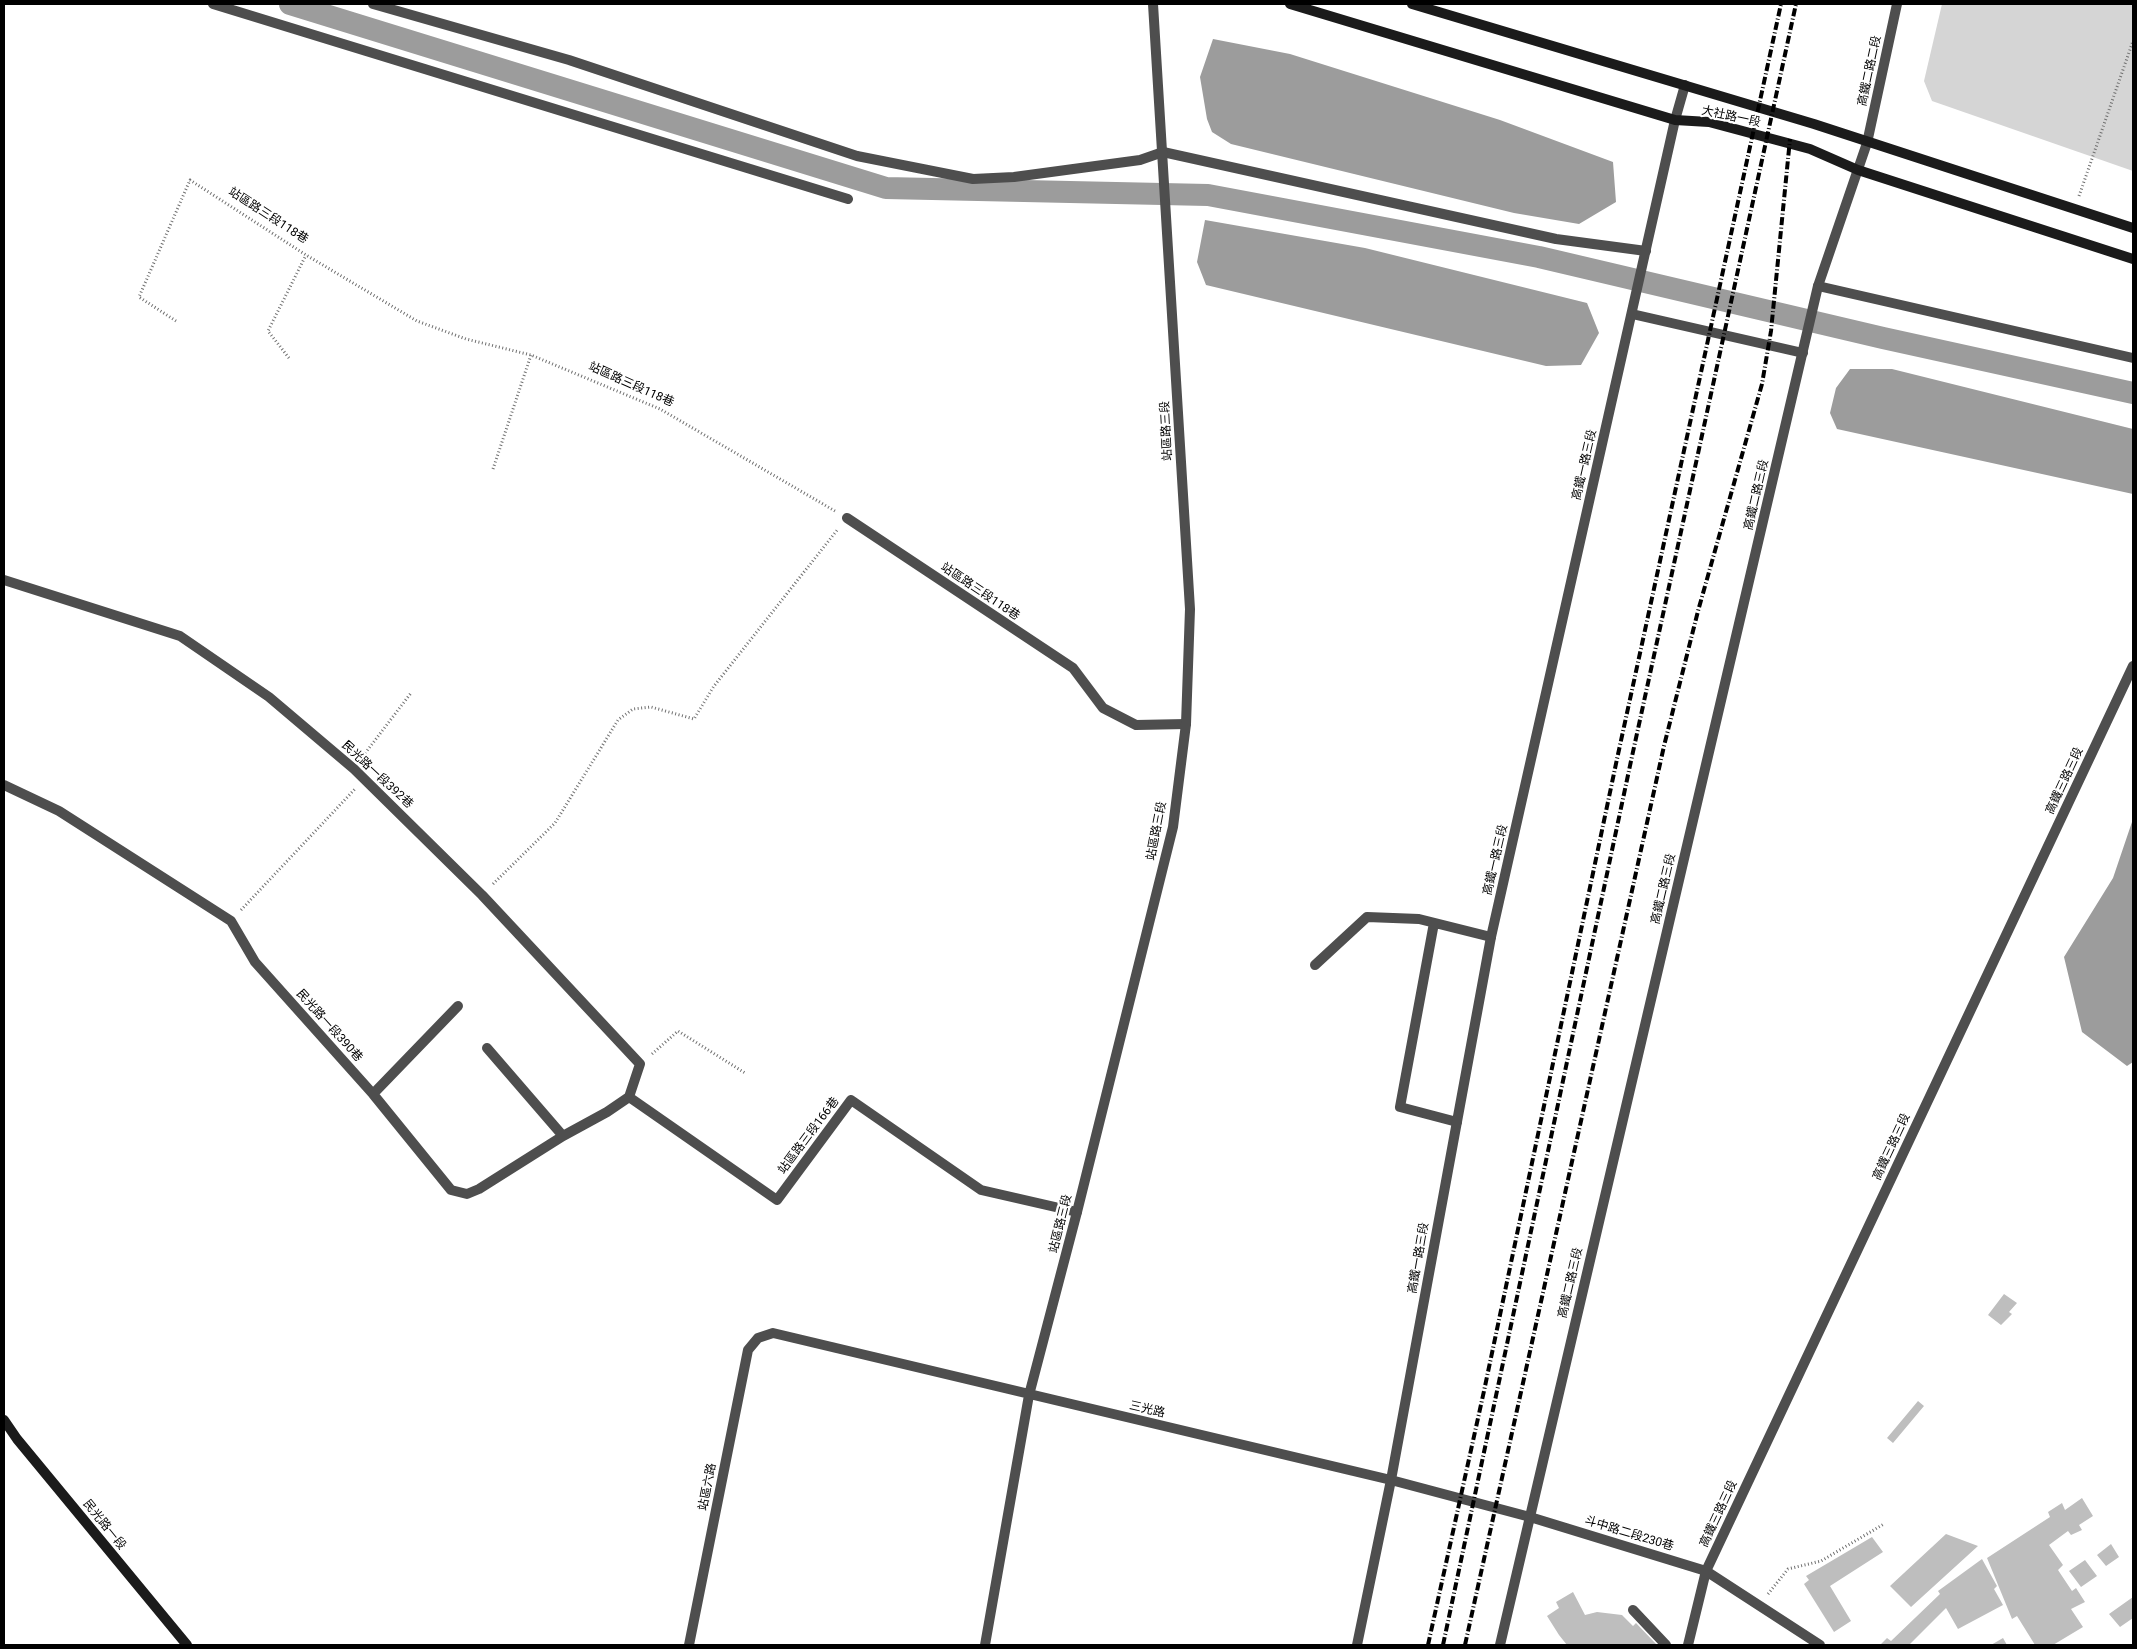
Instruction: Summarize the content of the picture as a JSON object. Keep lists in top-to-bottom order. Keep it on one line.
{"streets":{"street":["高鐵二路二段","大社路一段","站區路三段118巷","站區路三段","高鐵一路三段","高鐵二路三段","民光路一段392巷","高鐵三路三段","民光路一段390巷","站區路三段166巷","三光路","站區六路","民光路一段","斗中路二段230巷"]},"crossings":[["高鐵二路二段","大社路一段"],["高鐵二路二段","高鐵二路三段"],["大社路一段","高鐵一路三段"],["大社路一段","高鐵二路三段"],["站區路三段118巷","站區路三段"],["站區路三段","站區路三段166巷"],["站區路三段","三光路"],["高鐵一路三段","三光路"],["高鐵二路三段","三光路"],["高鐵二路三段","斗中路二段230巷"],["高鐵三路三段","斗中路二段230巷"],["民光路一段390巷","站區路三段166巷"],["三光路","站區六路"],["三光路","斗中路二段230巷"]]}
